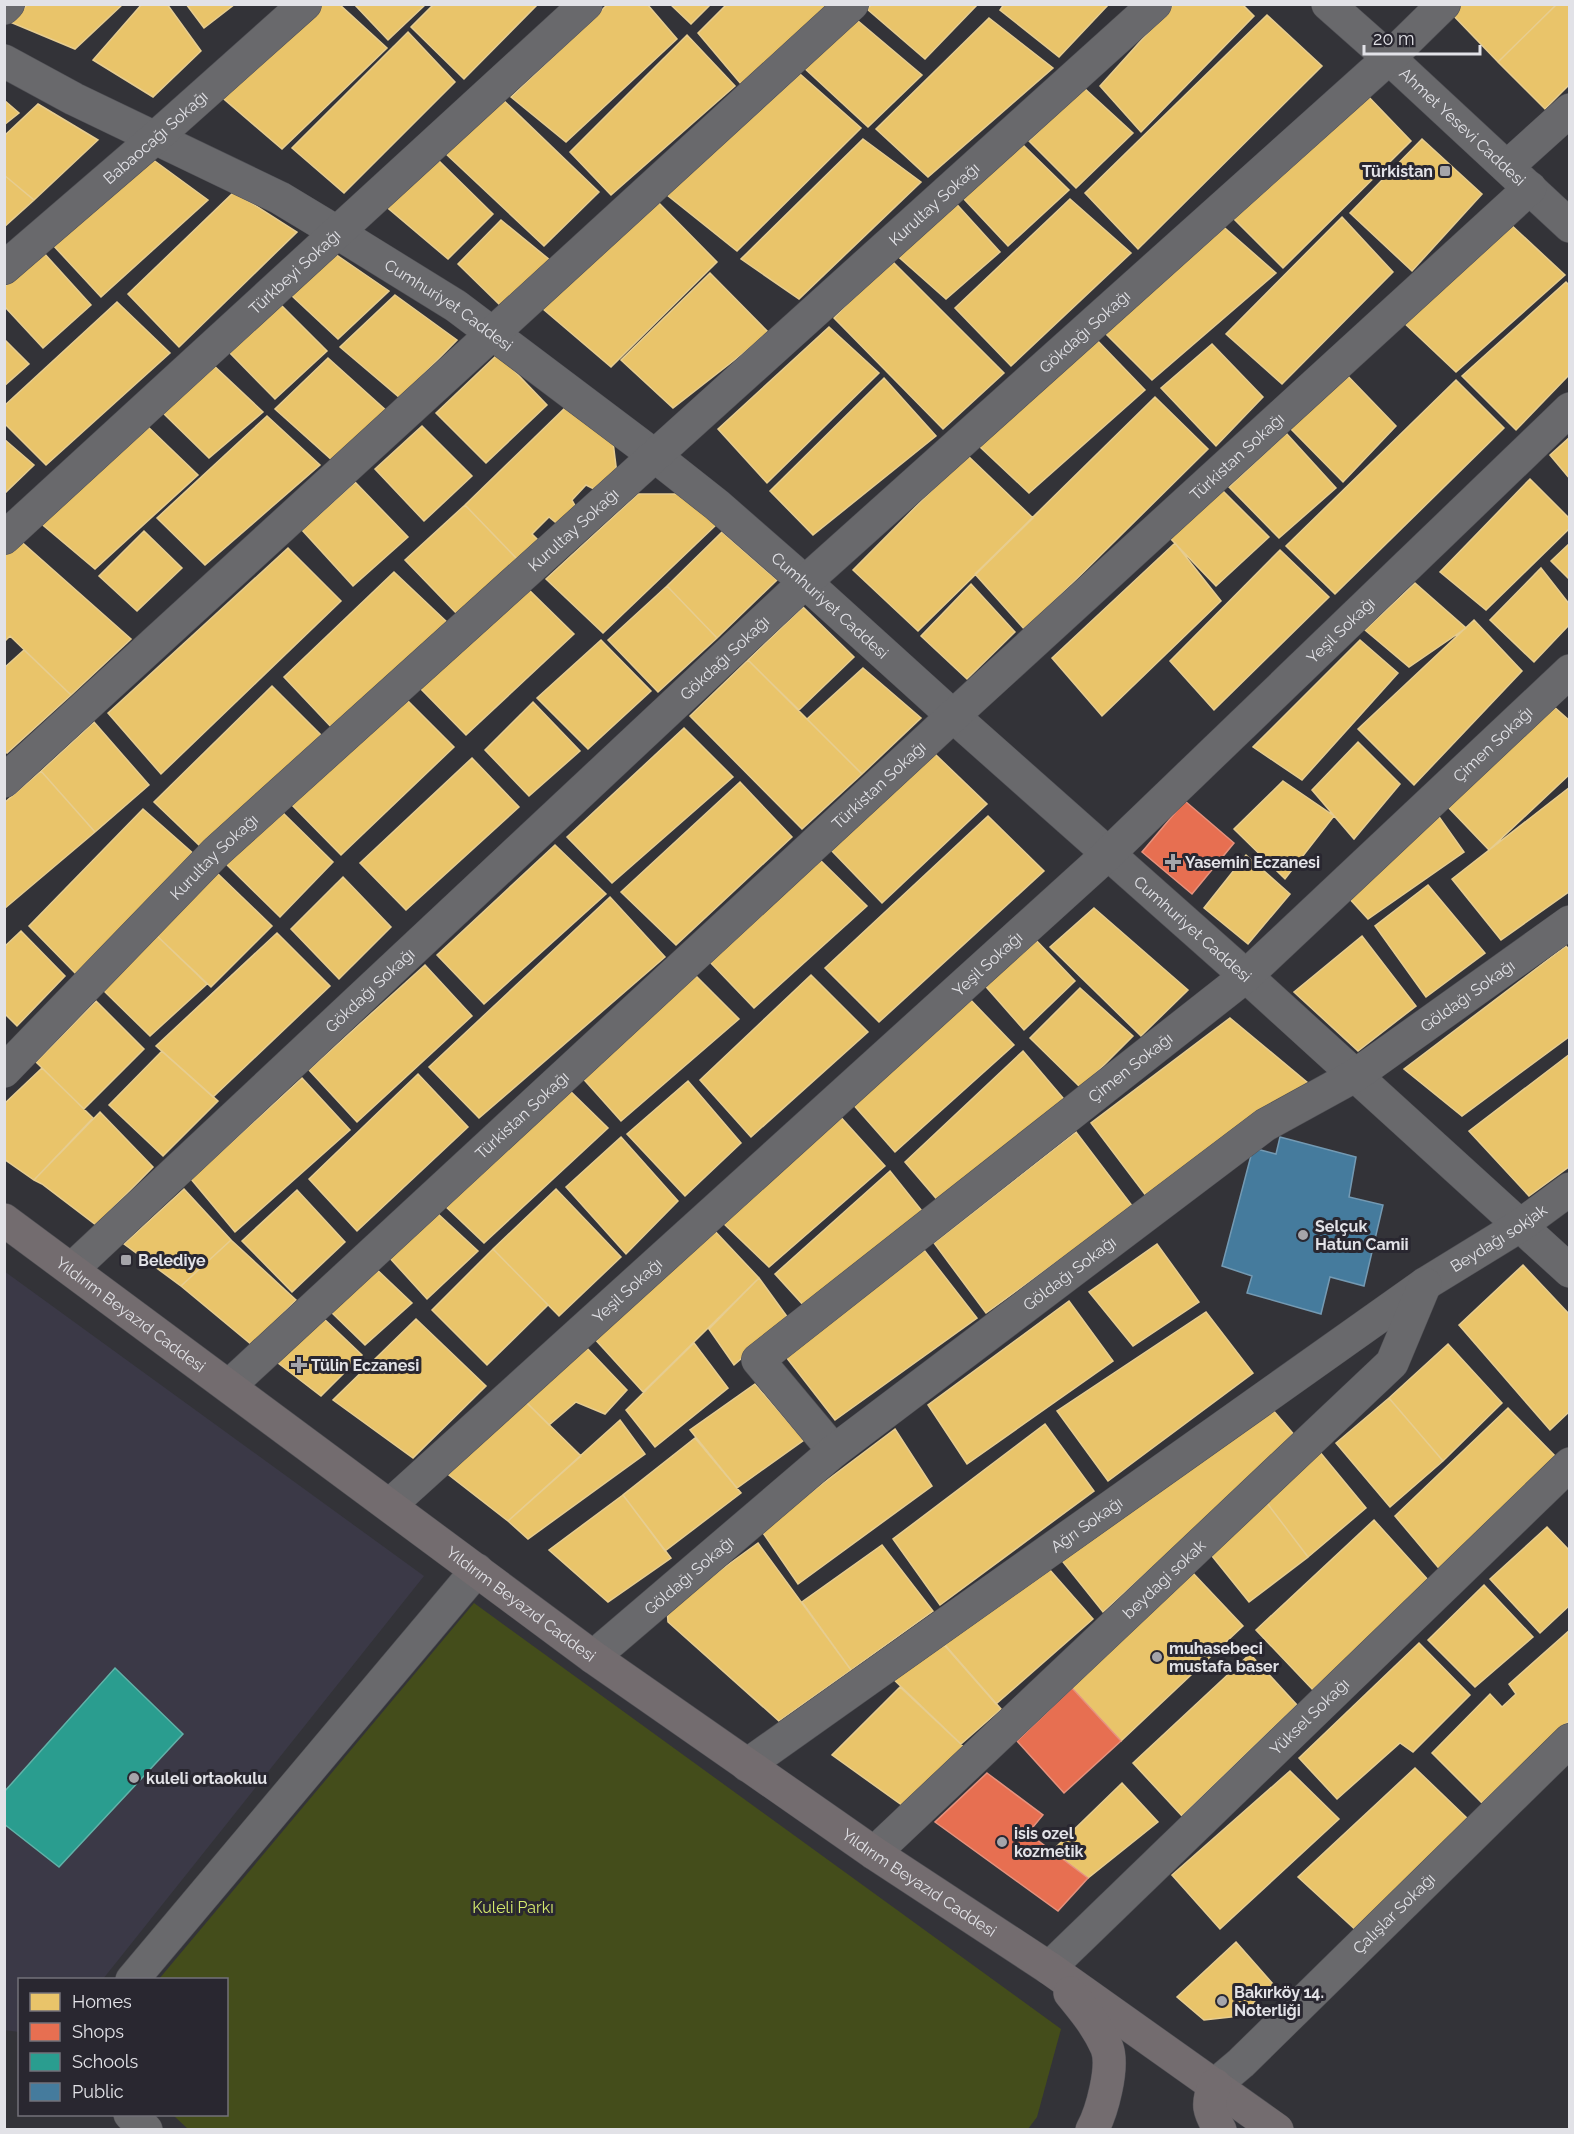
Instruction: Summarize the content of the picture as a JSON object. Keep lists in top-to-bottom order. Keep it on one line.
{"streets":{"main road":["Yıldırım Beyazıd Caddesi"],"street":["Ahmet Yesevi Caddesi","Babaocağı Sokağı","Kurultay Sokağı","Türkbeyi Sokağı","Cumhuriyet Caddesi","Gökdağı Sokağı","Türkistan Sokağı","Yeşil Sokağı","Çimen Sokağı","Göldağı Sokağı","Beydağı sokjak","Ağrı Sokağı","beydagi sokak","Yüksel Sokağı","Çalışlar Sokağı"]},"crossings":[["Ahmet Yesevi Caddesi","Gökdağı Sokağı"],["Ahmet Yesevi Caddesi","Türkistan Sokağı"],["Babaocağı Sokağı","Cumhuriyet Caddesi"],["Kurultay Sokağı","Cumhuriyet Caddesi"],["Türkbeyi Sokağı","Cumhuriyet Caddesi"],["Cumhuriyet Caddesi","Gökdağı Sokağı"],["Cumhuriyet Caddesi","Türkistan Sokağı"],["Cumhuriyet Caddesi","Yeşil Sokağı"],["Cumhuriyet Caddesi","Çimen Sokağı"],["Cumhuriyet Caddesi","Göldağı Sokağı"],["Cumhuriyet Caddesi","Beydağı sokjak"],["Gökdağı Sokağı","Yıldırım Beyazıd Caddesi"],["Türkistan Sokağı","Yıldırım Beyazıd Caddesi"],["Yeşil Sokağı","Yıldırım Beyazıd Caddesi"],["Çimen Sokağı","Göldağı Sokağı"],["Göldağı Sokağı","Yıldırım Beyazıd Caddesi"],["Beydağı sokjak","Ağrı Sokağı"],["Beydağı sokjak","beydagi sokak"],["Yıldırım Beyazıd Caddesi","Ağrı Sokağı"],["Yıldırım Beyazıd Caddesi","beydagi sokak"],["Yıldırım Beyazıd Caddesi","Yüksel Sokağı"],["Yıldırım Beyazıd Caddesi","Çalışlar Sokağı"],["Ağrı Sokağı","beydagi sokak"]],"parks":["Kuleli Parkı"],"places":{"transit":["Türkistan","Belediye"],"health":["Yasemin Eczanesi","Tülin Eczanesi"],"other":["Selçuk Hatun Camii","muhasebeci mustafa baser","kuleli ortaokulu","isis ozel kozmetik","Bakırköy 14. Noterliği"]},"legend":["Homes","Shops","Schools","Public"],"scale_bar":"20 m"}
